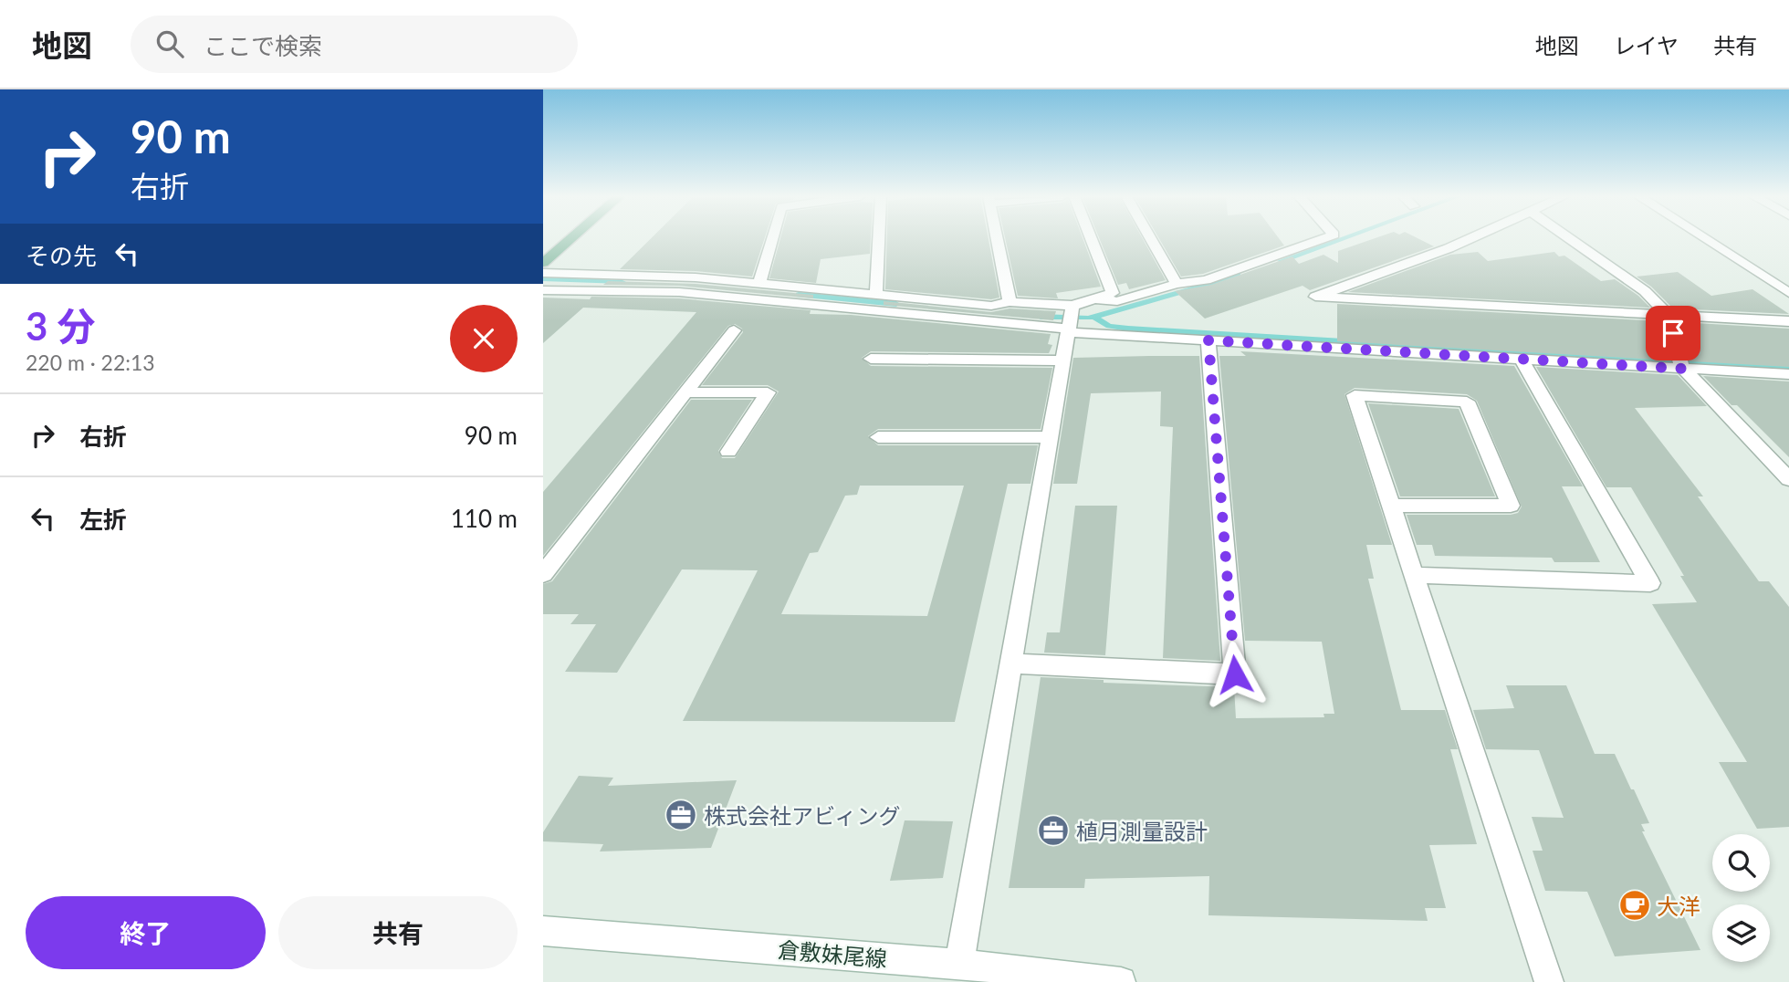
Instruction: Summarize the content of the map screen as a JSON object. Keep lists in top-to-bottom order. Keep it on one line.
{"streets":{"street":["倉敷妹尾線"]},"places":{"office":["株式会社アビィング","植月測量設計"],"cafe":["大洋"]},"page":{"header":"地図","search":"ここで検索","nav":["地図","レイヤ","共有"],"turn":["90 m","右折"],"then":"その先","heading":["3 分","220 m · 22:13"],"list":[{"name":"右折","value":"90 m"},{"name":"左折","value":"110 m"}],"buttons":["終了","共有"]}}
